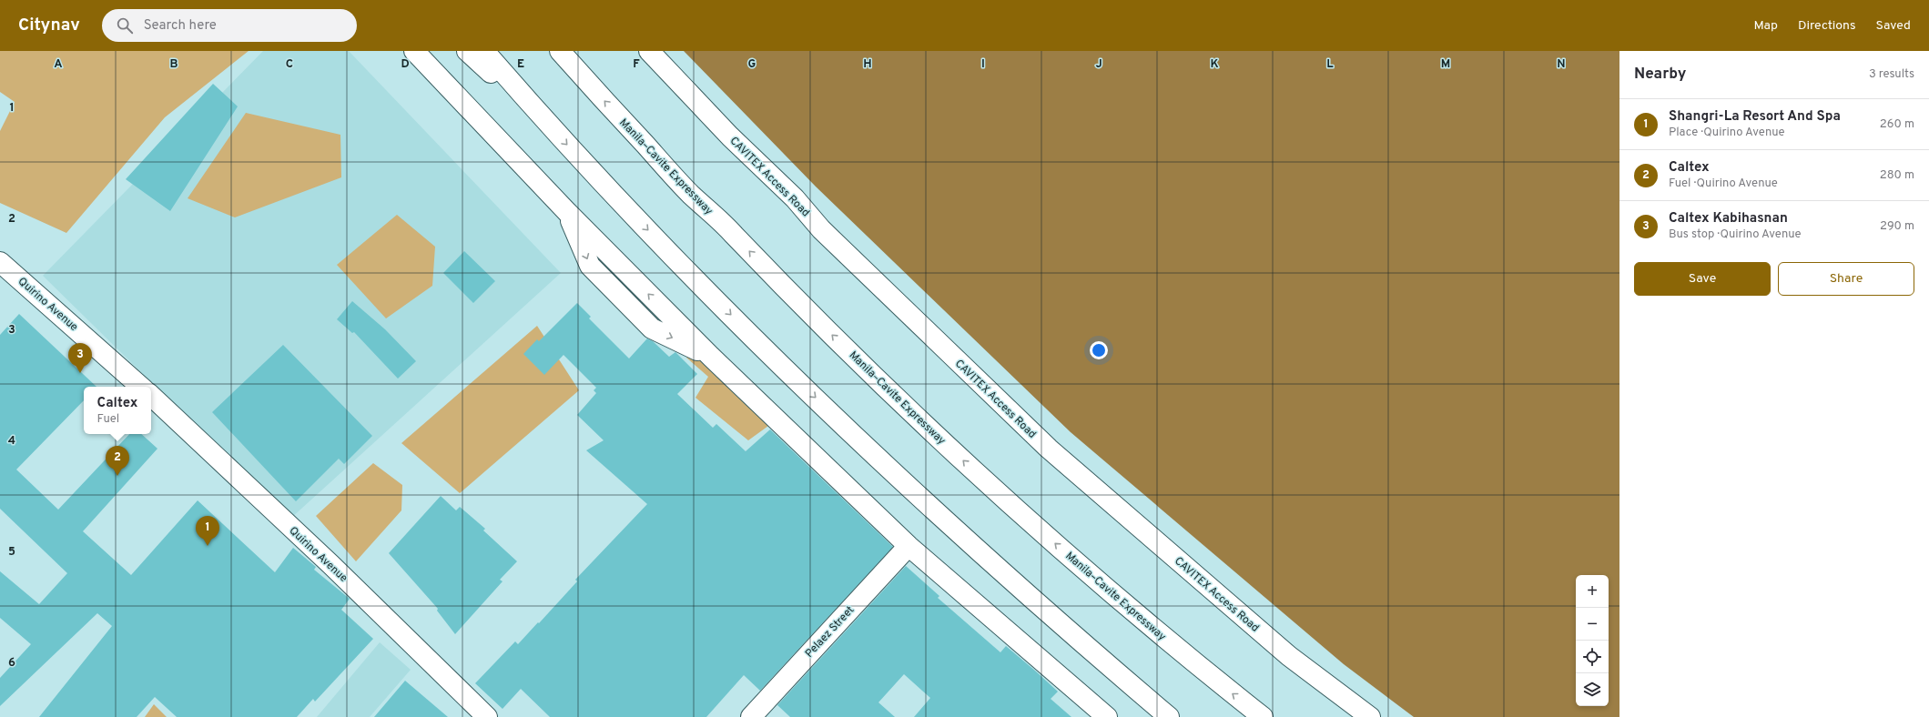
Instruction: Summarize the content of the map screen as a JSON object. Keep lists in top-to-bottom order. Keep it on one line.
{"streets":{"main road":["Manila–Cavite Expressway","CAVITEX Access Road","Quirino Avenue","Pelaez Street"]},"page":{"header":"Citynav","search":"Search here","nav":["Map","Directions","Saved"],"heading":["Nearby","3 results"],"list":[{"mark":"1","name":"Shangri-La Resort And Spa","note":"Place · Quirino Avenue","value":"260 m"},{"mark":"2","name":"Caltex","note":"Fuel · Quirino Avenue","value":"280 m"},{"mark":"3","name":"Caltex Kabihasnan","note":"Bus stop · Quirino Avenue","value":"290 m"}],"buttons":["Save","Share"],"pins":["3","2","1"],"popup":["Caltex","Fuel"],"map_buttons":["+","−"]},"grid":{"columns":["A","B","C","D","E","F","G","H","I","J","K","L","M","N"],"rows":["1","2","3","4","5","6"]}}
